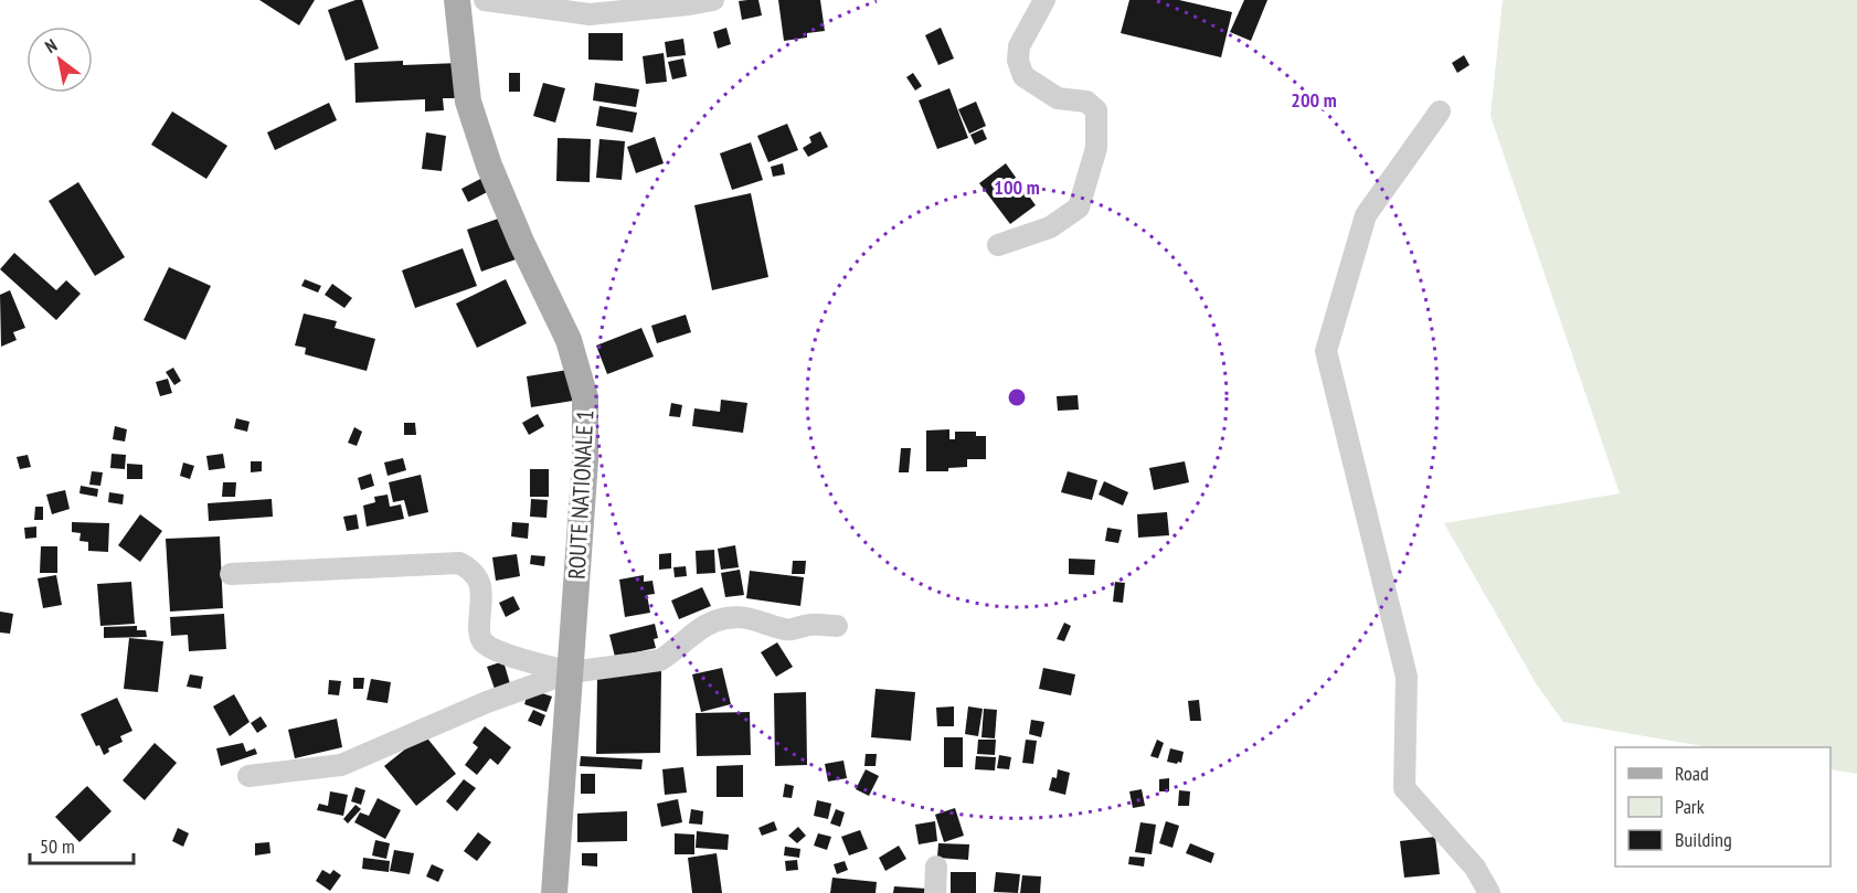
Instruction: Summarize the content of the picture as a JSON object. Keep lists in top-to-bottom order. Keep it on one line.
{"streets":{"main road":["ROUTE NATIONALE 1"]},"legend":["Road","Park","Building"],"scale_bar":"50 m","north":"top left","rings":["200 m","100 m"]}
